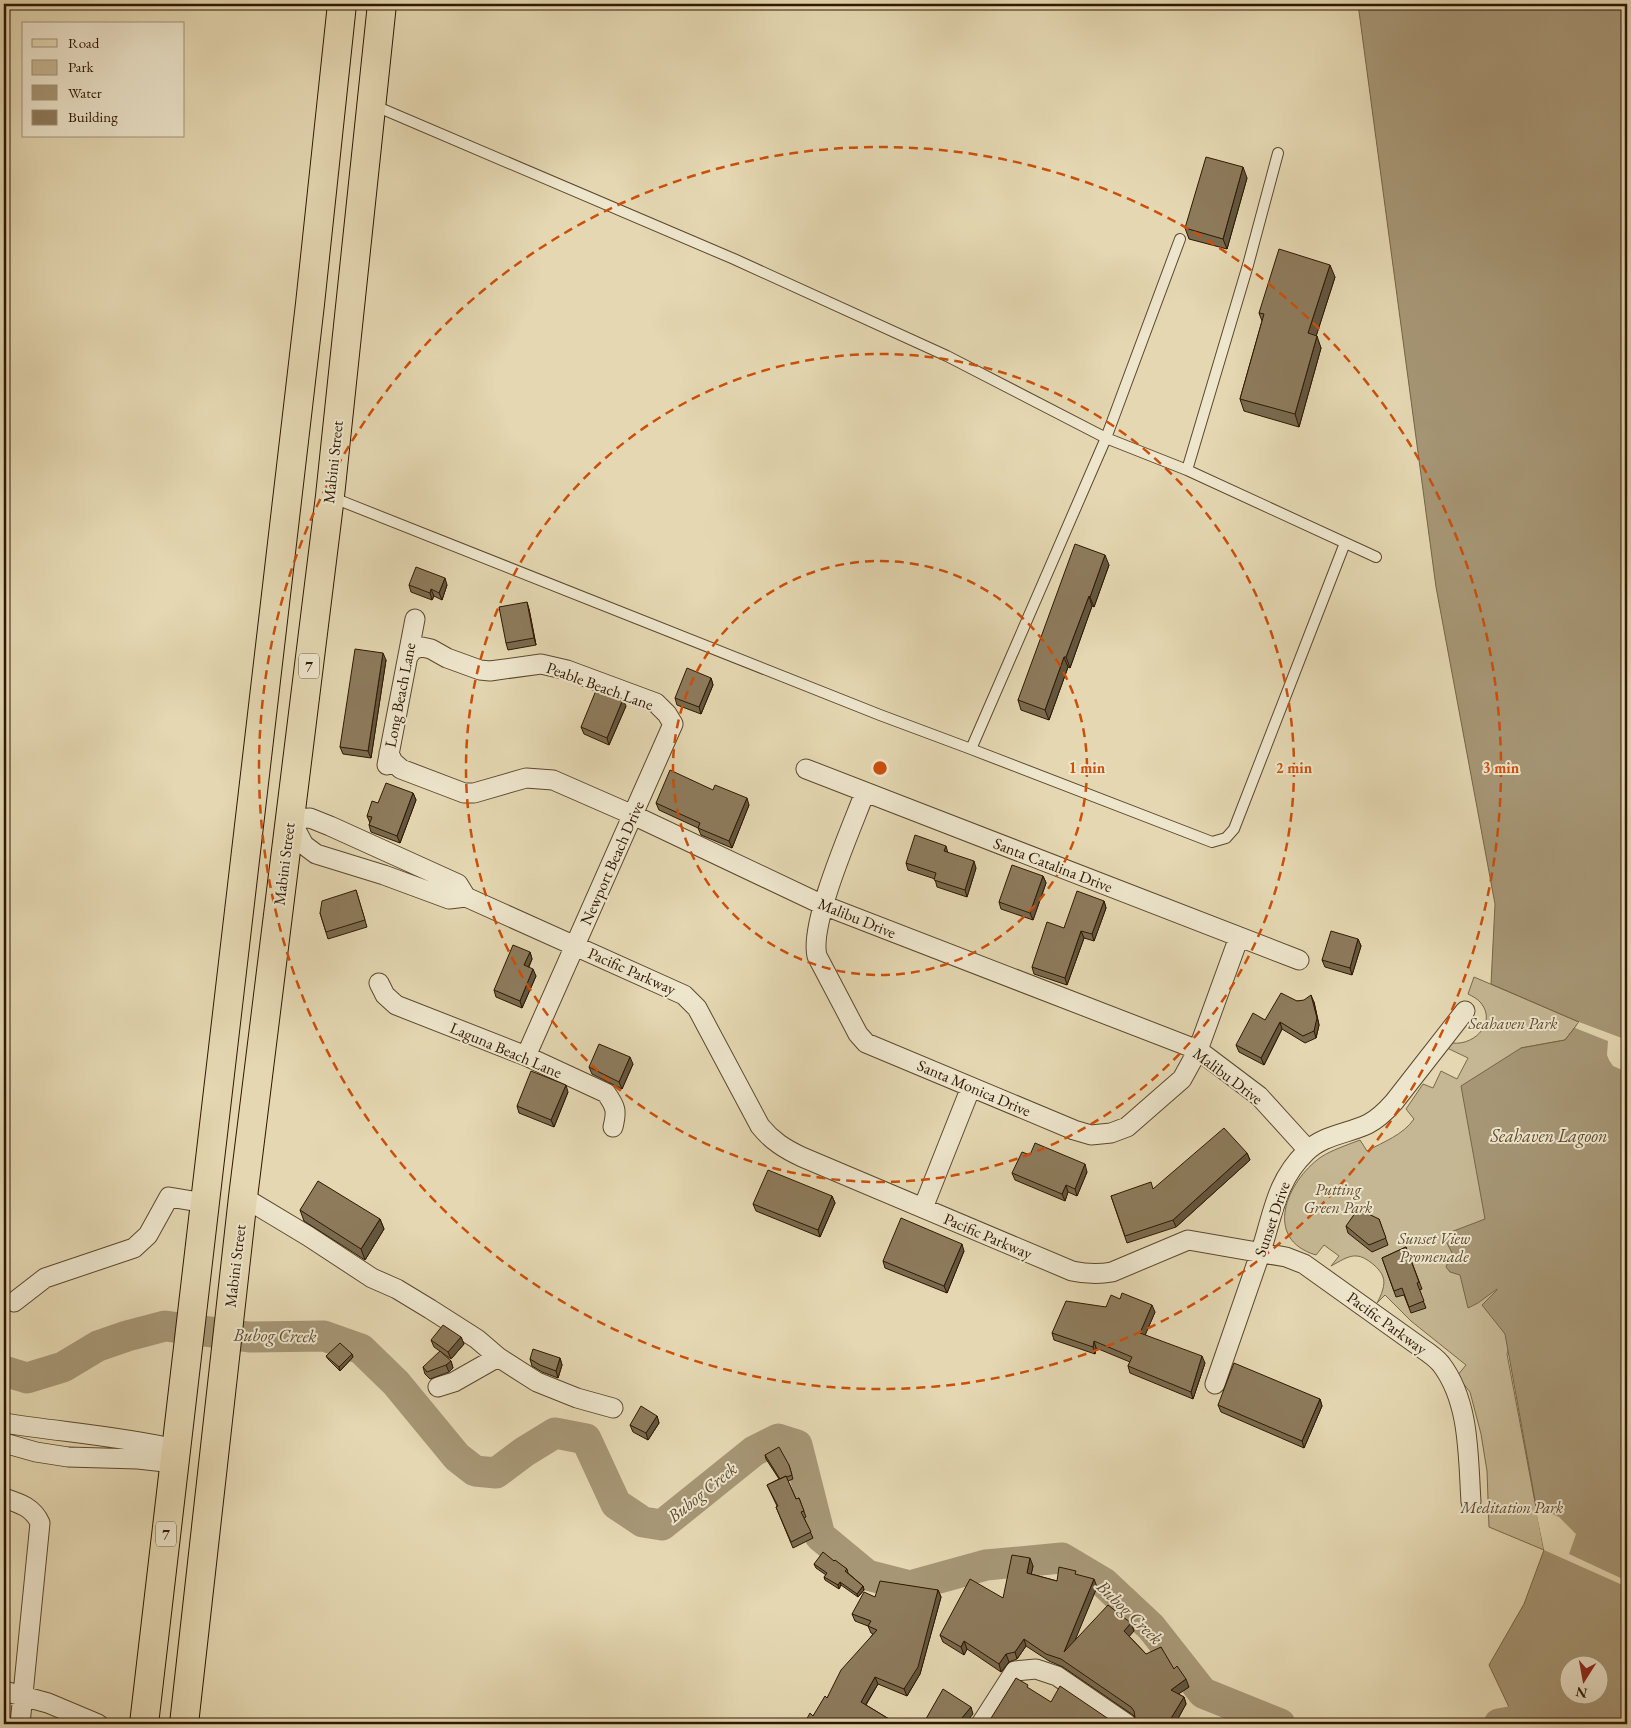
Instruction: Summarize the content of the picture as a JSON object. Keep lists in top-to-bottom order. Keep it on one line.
{"streets":{"main road":["Mabini Street","7"],"street":["Peable Beach Lane","Long Beach Lane","Newport Beach Drive","Santa Catalina Drive","Malibu Drive","Pacific Parkway","Laguna Beach Lane","Santa Monica Drive","Sunset Drive"]},"crossings":[["Mabini Street","Pacific Parkway"],["Peable Beach Lane","Long Beach Lane"],["Peable Beach Lane","Newport Beach Drive"],["Long Beach Lane","Malibu Drive"],["Newport Beach Drive","Malibu Drive"],["Newport Beach Drive","Pacific Parkway"],["Newport Beach Drive","Laguna Beach Lane"],["Santa Catalina Drive","Santa Monica Drive"],["Malibu Drive","Santa Monica Drive"],["Malibu Drive","Sunset Drive"],["Pacific Parkway","Sunset Drive"]],"water":["Seahaven Lagoon","Bubog Creek"],"parks":["Seahaven Park","Putting Green Park","Sunset View Promenade","Meditation Park"],"legend":["Road","Park","Water","Building"],"north":"bottom","rings":["1 min","2 min","3 min"]}
